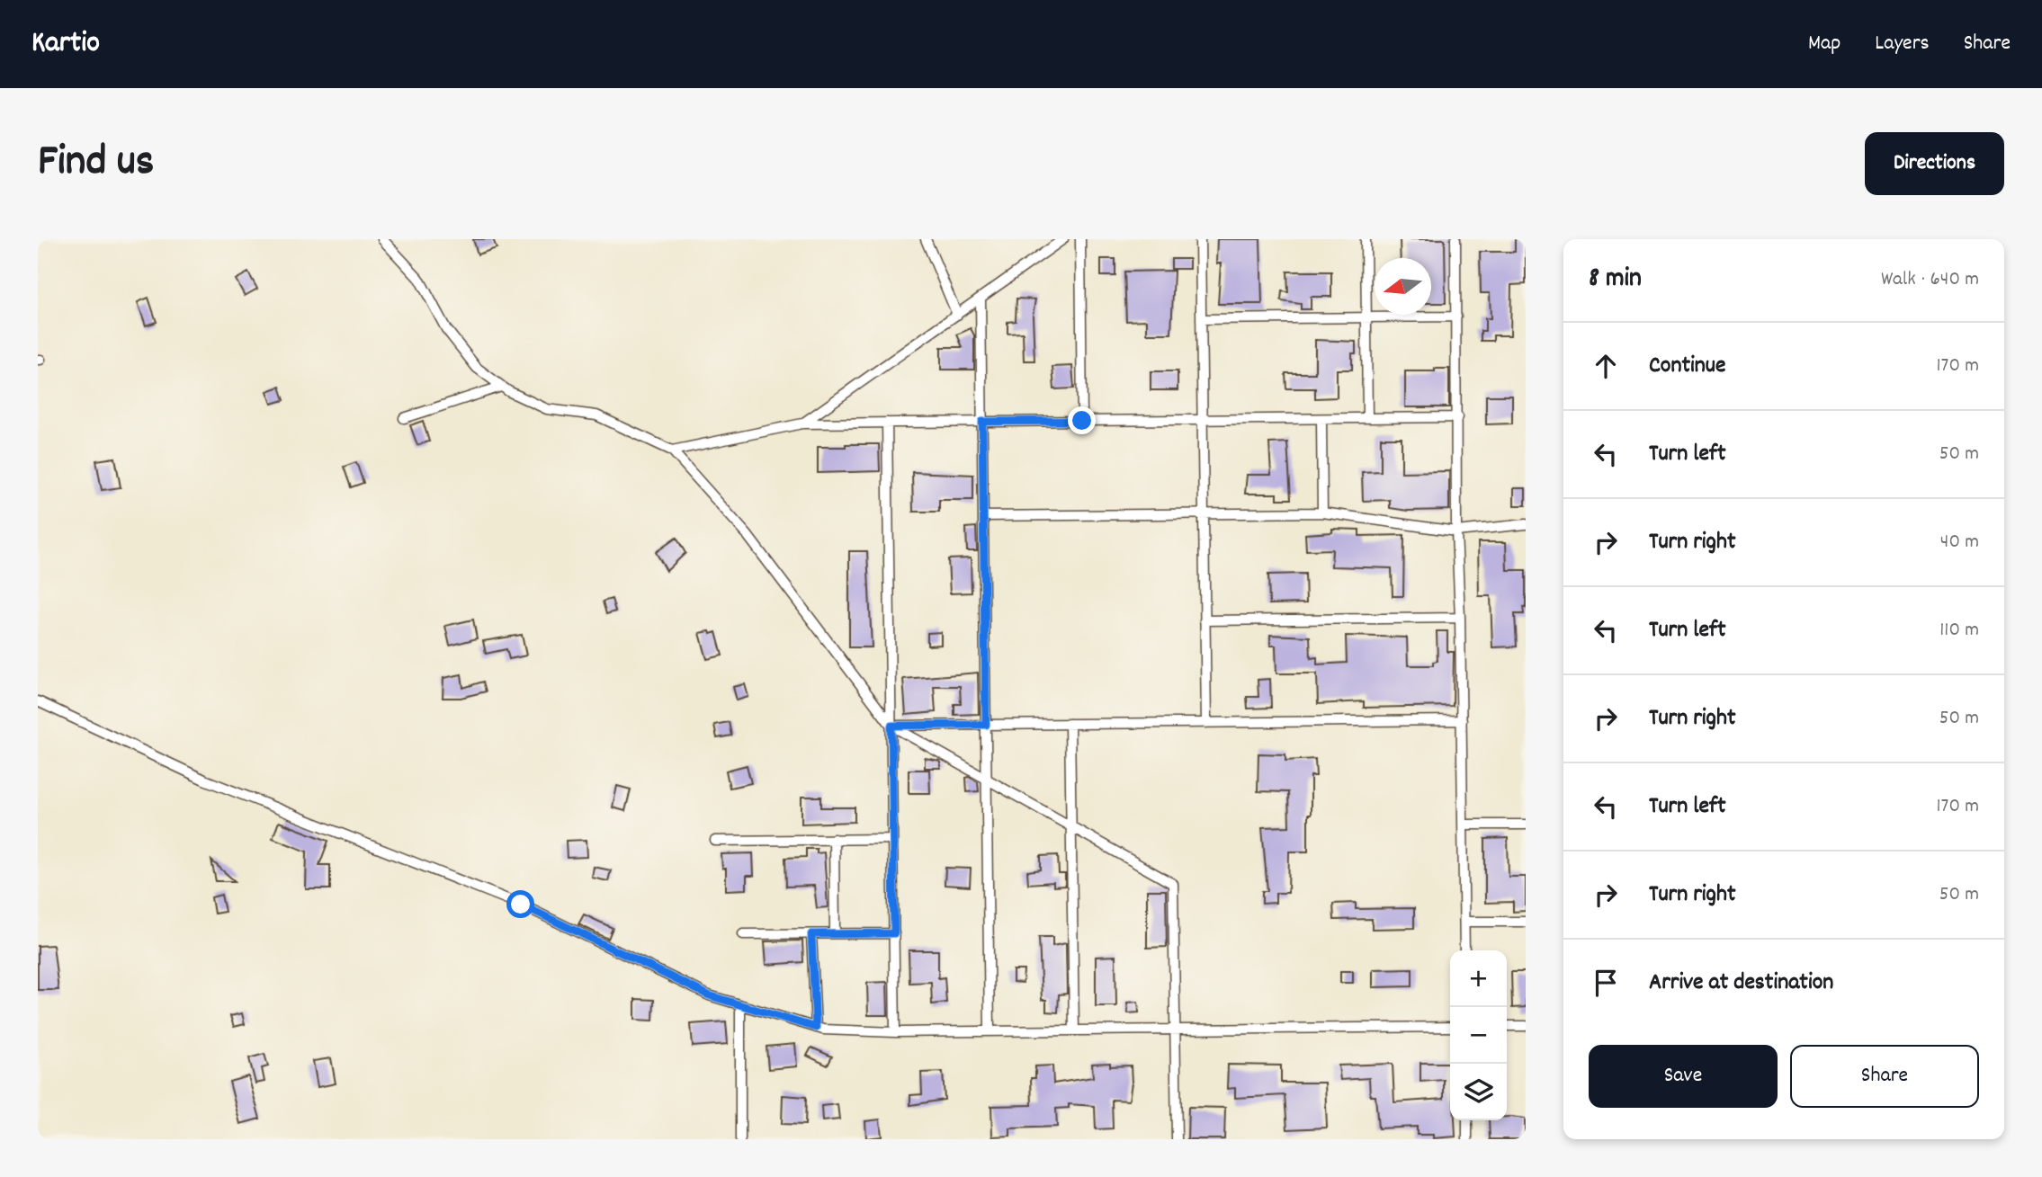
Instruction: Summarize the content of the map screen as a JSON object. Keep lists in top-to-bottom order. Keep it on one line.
{"north":"left","page":{"header":"Kartio","nav":["Map","Layers","Share"],"title":"Find us","buttons":["Directions",["Save","Share"]],"heading":["8 min","Walk · 640 m"],"list":[["Continue","170 m"],["Turn left","50 m"],["Turn right","40 m"],["Turn left","110 m"],["Turn right","50 m"],["Turn left","170 m"],["Turn right","50 m"],"Arrive at destination"],"map_buttons":["+","−"]}}
